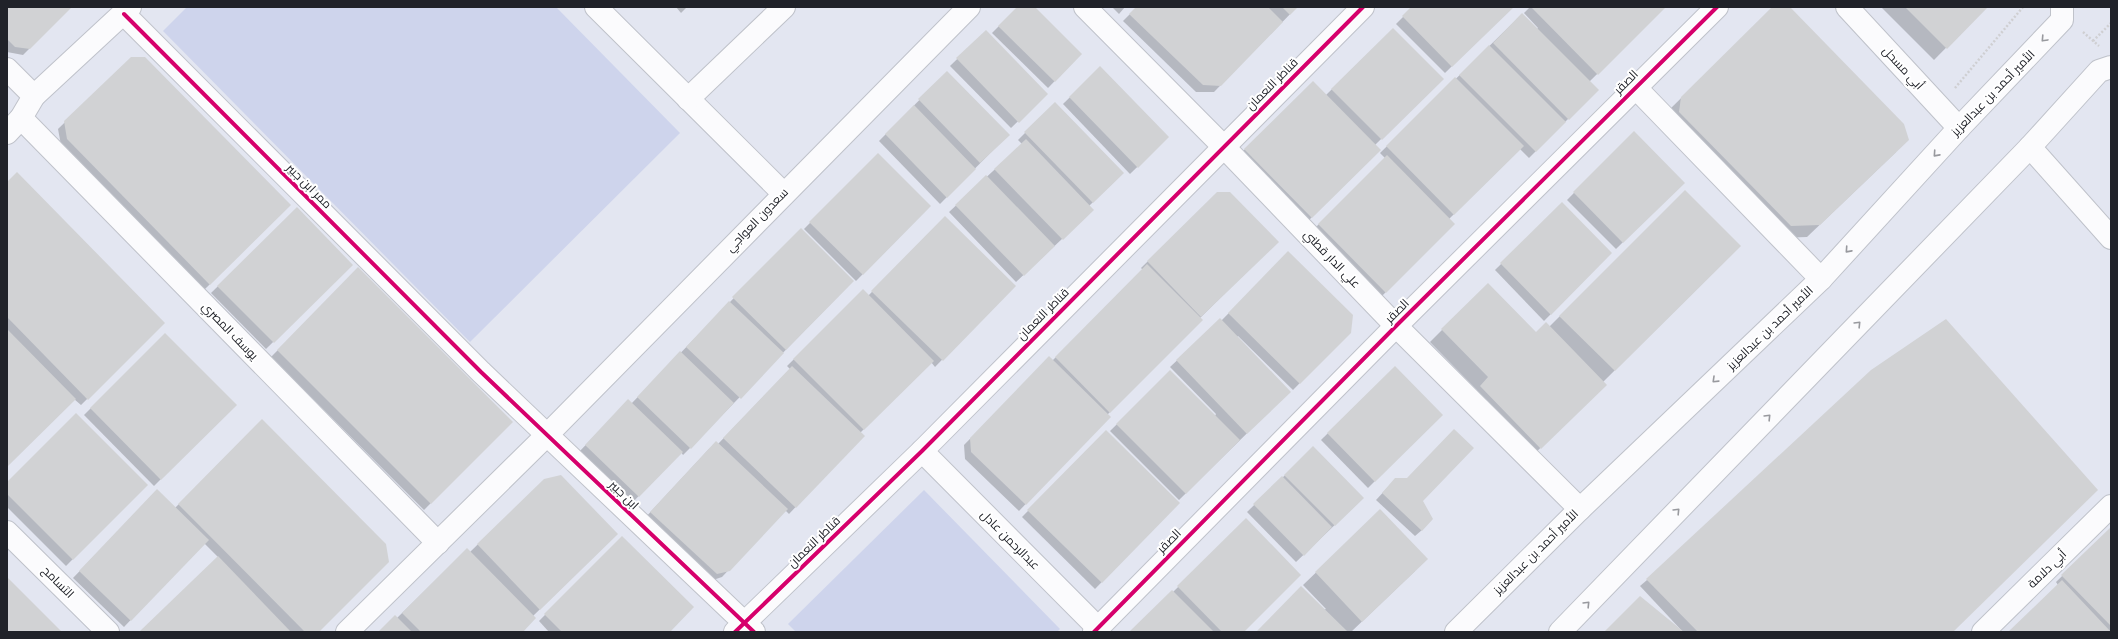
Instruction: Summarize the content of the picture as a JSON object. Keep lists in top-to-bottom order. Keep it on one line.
{"streets":{"street":["أبي مسحل","الصقر","قناطر النعمان","الأمير أحمد بن عبدالعزيز","ممر ابن جبير","سعدون العواجي","علي الدار قطني","يوسف المصري","ابن جبير","عبدالرحمن عادل","أبي دلامة","التسامح"]},"crossings":[["أبي مسحل","الأمير أحمد بن عبدالعزيز"],["الصقر","علي الدار قطني"],["الصقر","عبدالرحمن عادل"],["قناطر النعمان","علي الدار قطني"],["قناطر النعمان","ابن جبير"],["قناطر النعمان","عبدالرحمن عادل"],["الأمير أحمد بن عبدالعزيز","علي الدار قطني"],["ممر ابن جبير","ابن جبير"],["سعدون العواجي","يوسف المصري"],["سعدون العواجي","ابن جبير"]]}
